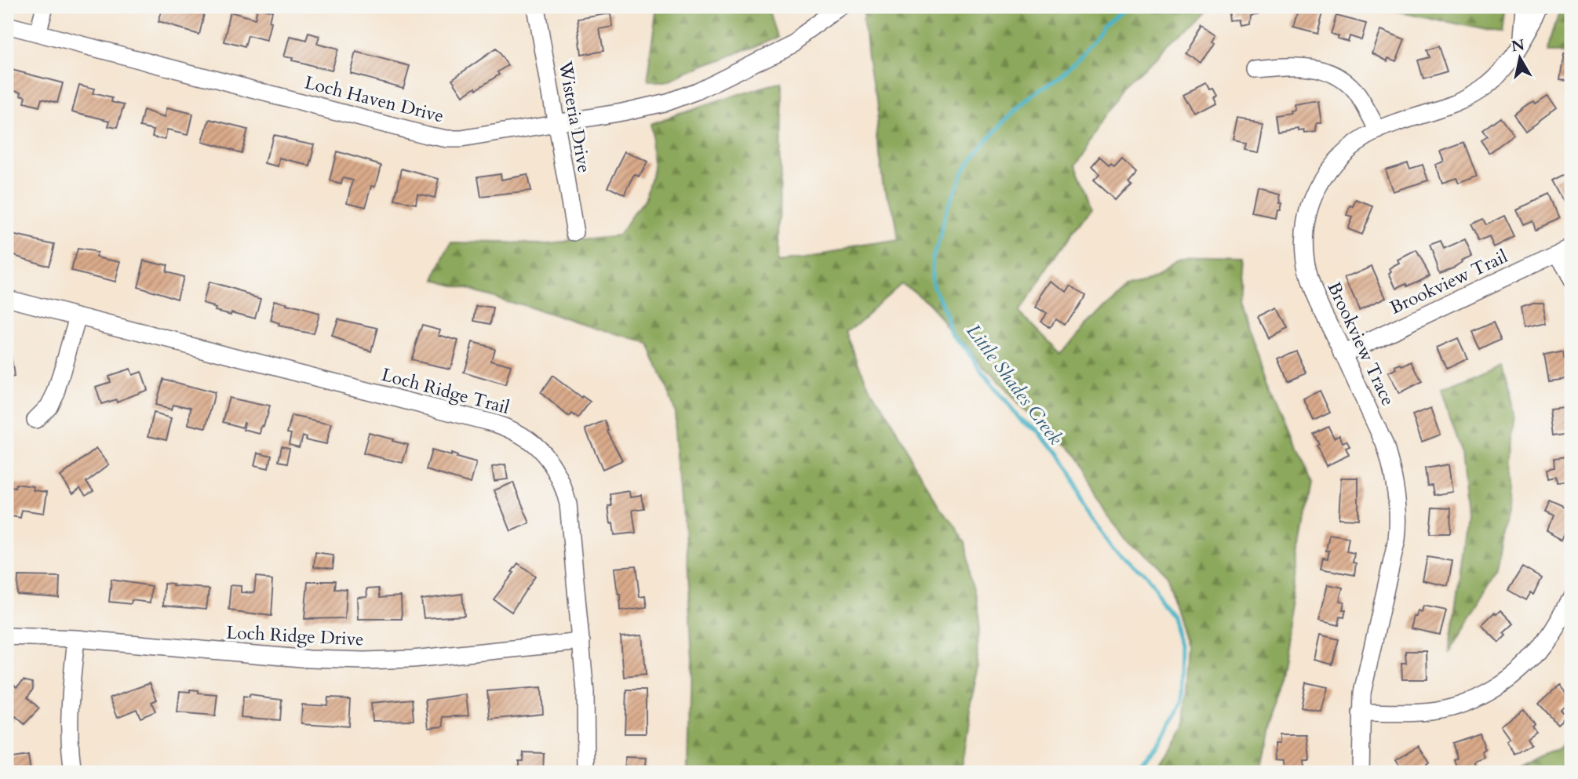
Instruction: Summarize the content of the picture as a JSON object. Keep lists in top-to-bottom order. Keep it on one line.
{"streets":{"street":["Loch Haven Drive","Wisteria Drive","Brookview Trail","Brookview Trace","Loch Ridge Trail","Loch Ridge Drive"]},"crossings":[["Loch Haven Drive","Wisteria Drive"],["Brookview Trail","Brookview Trace"],["Loch Ridge Trail","Loch Ridge Drive"]],"water":["Little Shades Creek"],"north":"top"}
